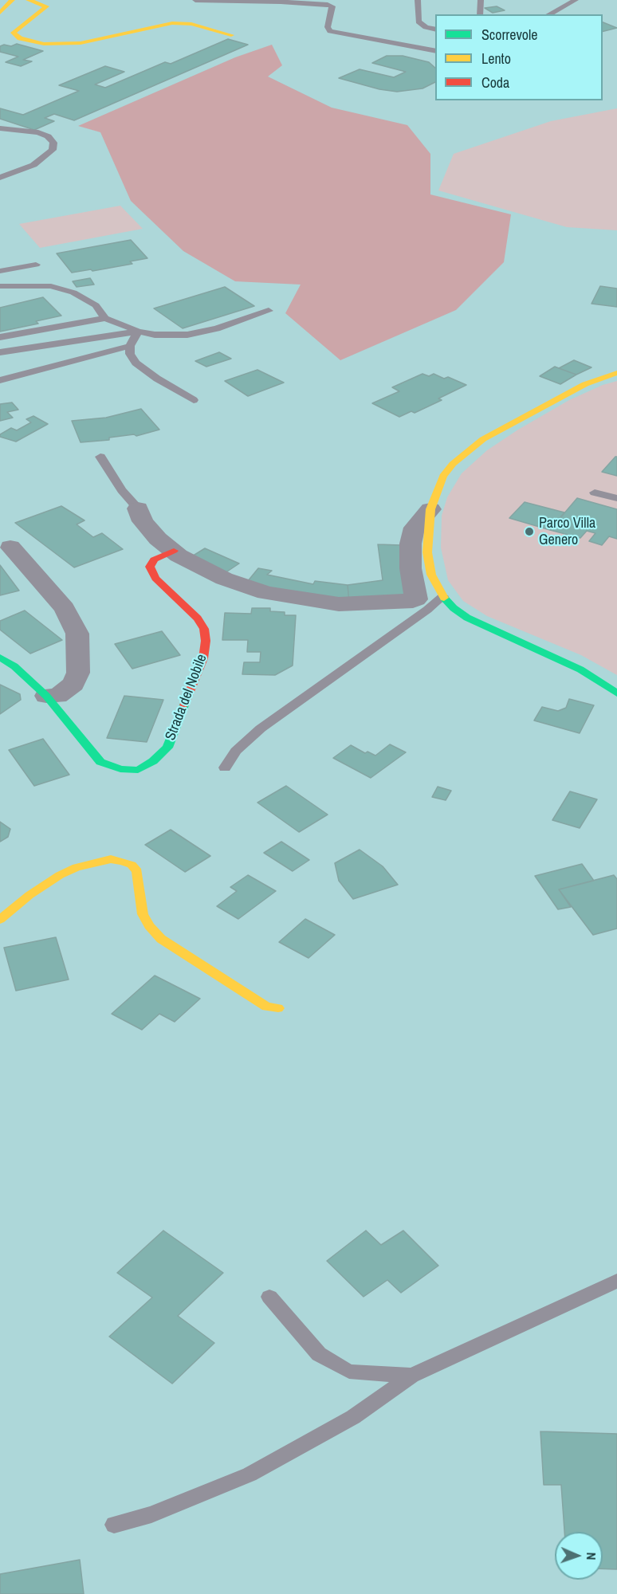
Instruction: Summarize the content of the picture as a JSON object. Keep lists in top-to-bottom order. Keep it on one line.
{"streets":{"street":["Strada del Nobile"]},"places":["Parco Villa Genero"],"legend":["Scorrevole","Lento","Coda"],"north":"right"}
